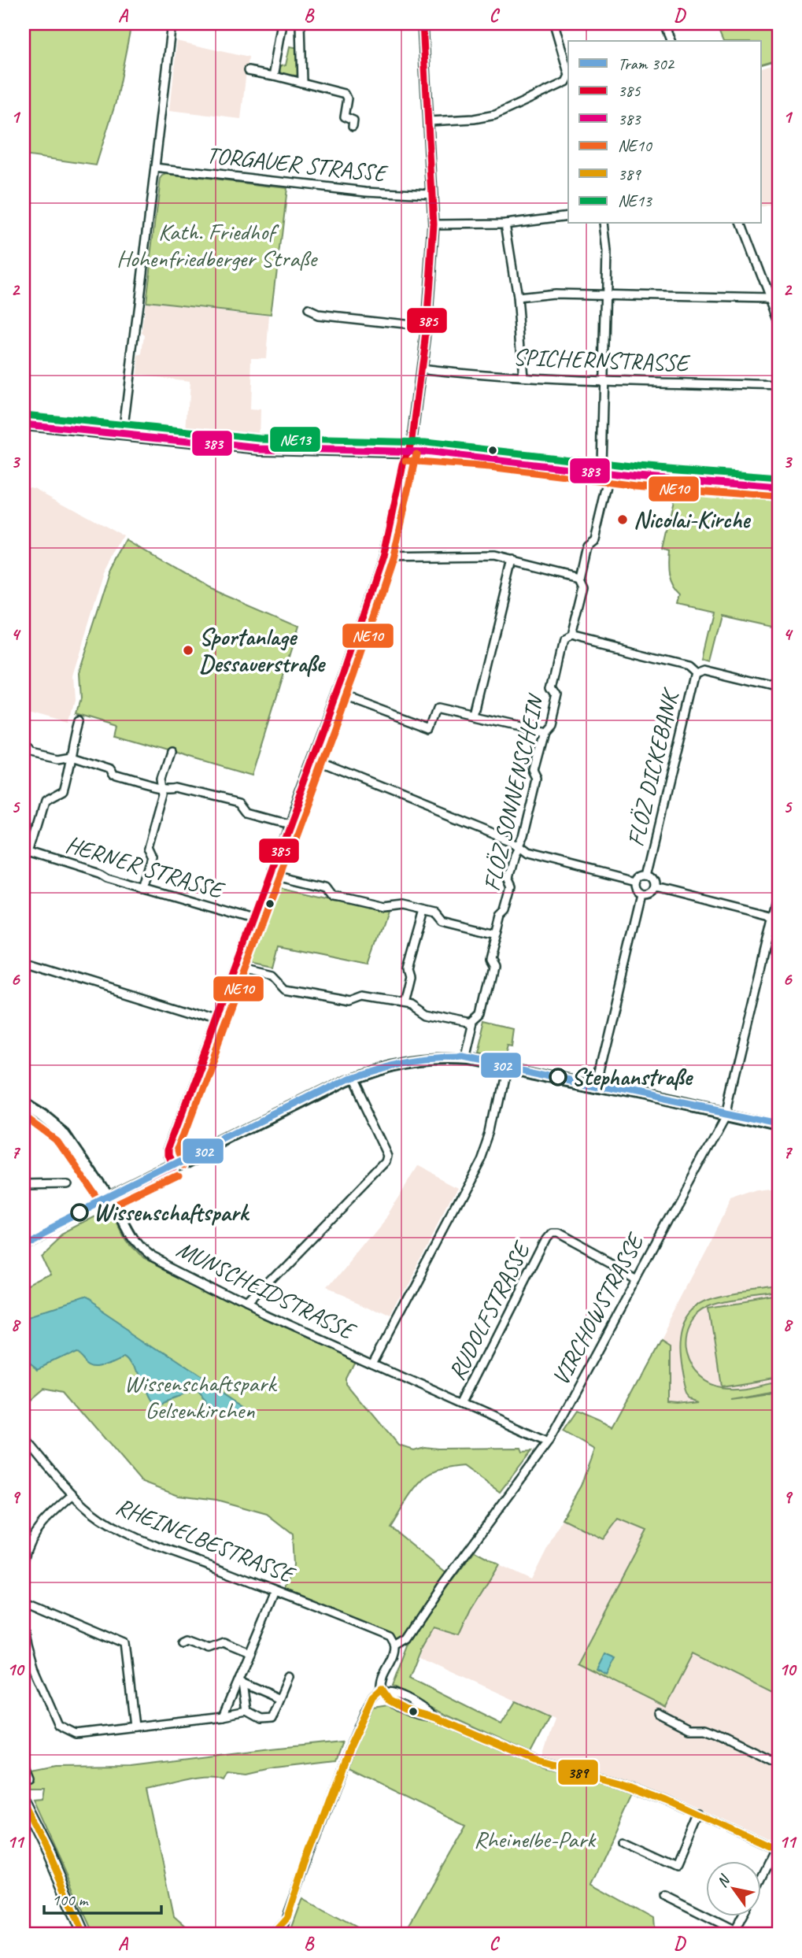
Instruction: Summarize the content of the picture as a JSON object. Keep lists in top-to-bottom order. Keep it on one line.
{"streets":{"main road":["MUNSCHEIDSTRASSE"],"street":["TORGAUER STRASSE","SPICHERNSTRASSE","FLÖZ DICKEBANK","FLÖZ SONNENSCHEIN","HERNER STRASSE","VIRCHOWSTRASSE","RUDOLFSTRASSE","RHEINELBESTRASSE"]},"crossings":[["SPICHERNSTRASSE","FLÖZ SONNENSCHEIN"],["MUNSCHEIDSTRASSE","VIRCHOWSTRASSE"],["MUNSCHEIDSTRASSE","RUDOLFSTRASSE"],["VIRCHOWSTRASSE","RUDOLFSTRASSE"],["VIRCHOWSTRASSE","RHEINELBESTRASSE"]],"parks":["Kath. Friedhof Hohenfriedberger Straße","Wissenschaftspark Gelsenkirchen","Rheinelbe-Park"],"places":["Nicolai-Kirche","Sportanlage Dessauerstraße","Stephanstraße","Wissenschaftspark"],"lines":["transit line 385","transit line NE13","transit line 383","transit line NE10","tram line 302","transit line 389"],"legend":["Tram 302","385","383","NE10","389","NE13"],"scale_bar":"100 m","north":"top left","grid":{"columns":["A","B","C","D"],"rows":["1","2","3","4","5","6","7","8","9","10","11"]}}
